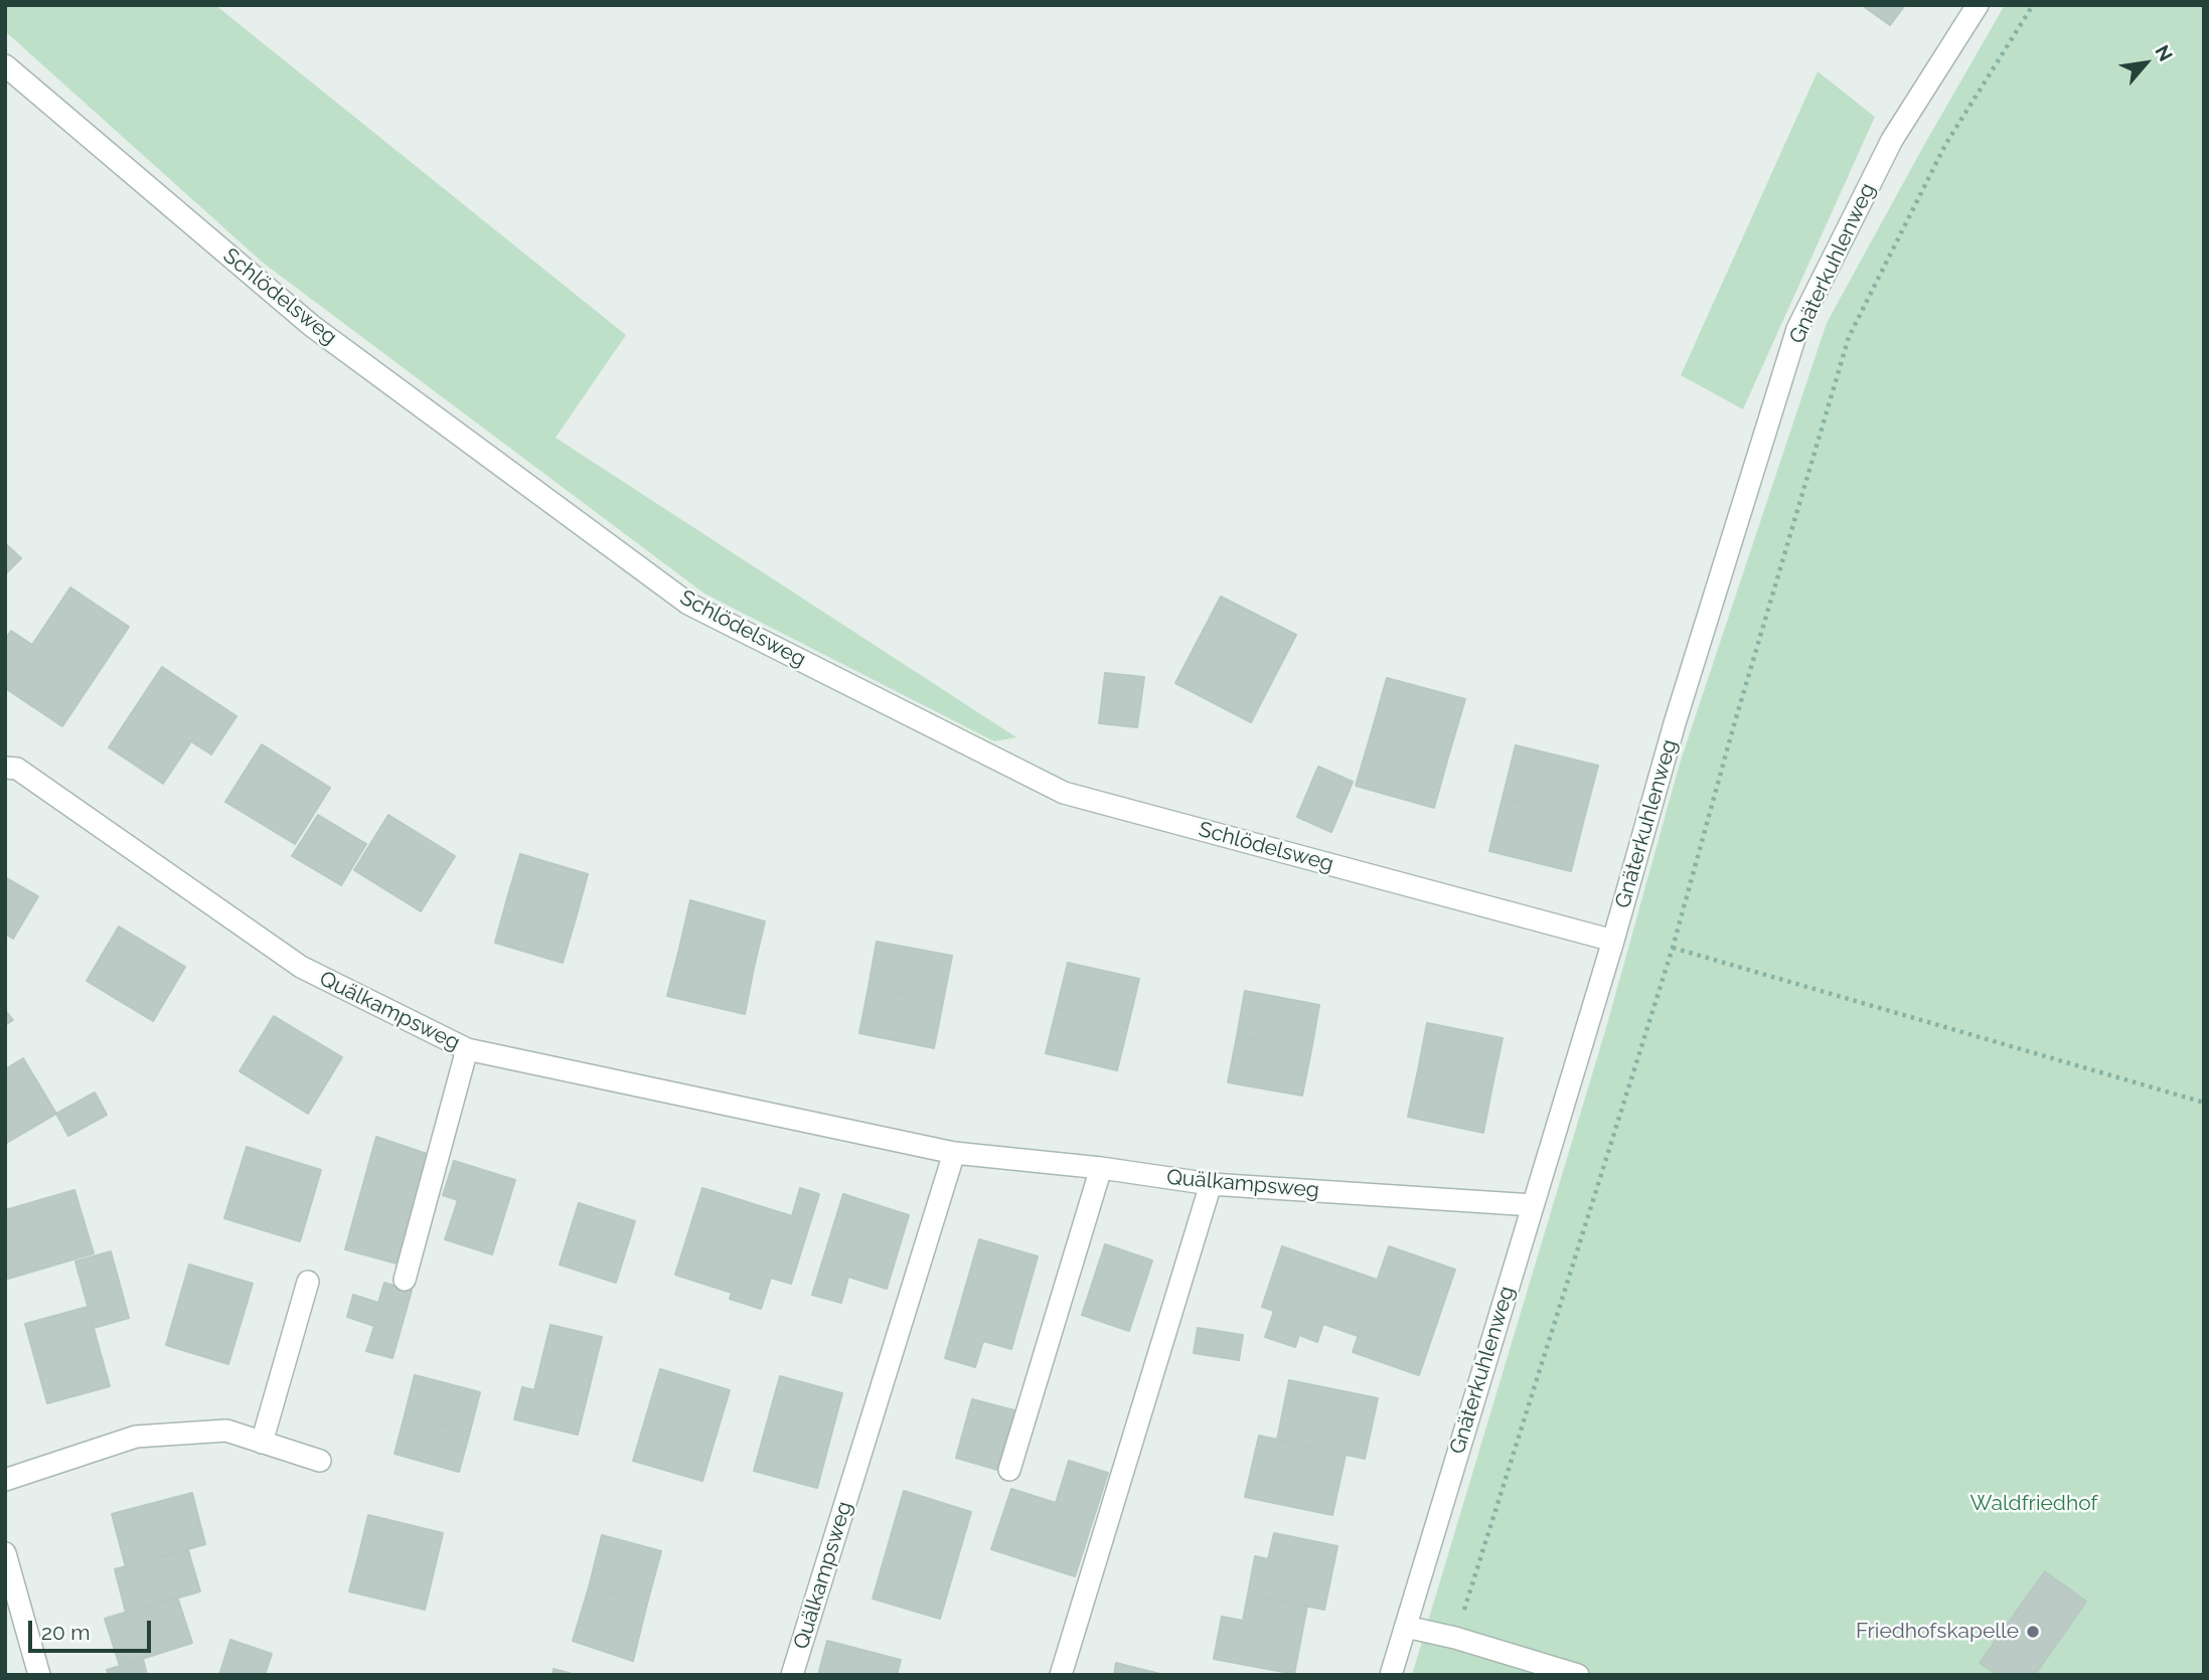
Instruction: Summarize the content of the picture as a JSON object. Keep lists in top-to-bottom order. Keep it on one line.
{"streets":{"street":["Gnäterkuhlenweg","Schlödelsweg","Quälkampsweg"]},"crossings":[["Gnäterkuhlenweg","Schlödelsweg"],["Gnäterkuhlenweg","Quälkampsweg"]],"parks":["Waldfriedhof"],"places":["Friedhofskapelle"],"scale_bar":"20 m","north":"top right"}
